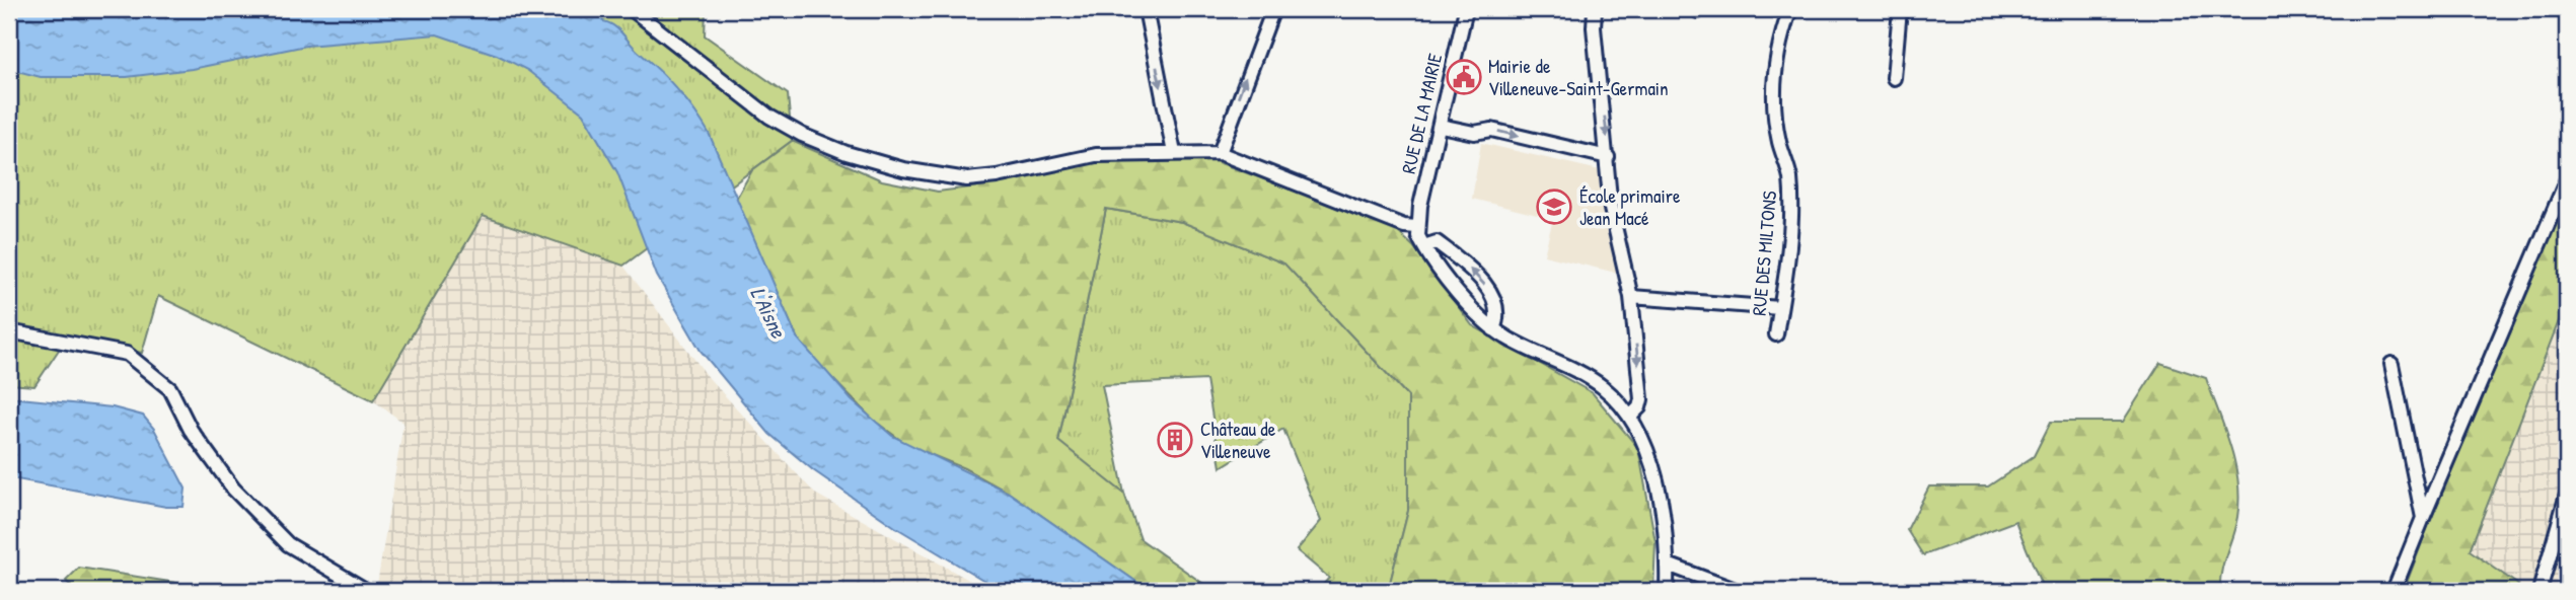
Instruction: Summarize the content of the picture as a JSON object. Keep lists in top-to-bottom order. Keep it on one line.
{"streets":{"street":["RUE DE LA MAIRIE","RUE DES MILTONS"]},"water":["L'Aisne"],"places":{"public building":["Mairie de Villeneuve-Saint-Germain"],"school or university":["École primaire Jean Macé"],"building":["Château de Villeneuve"]}}
